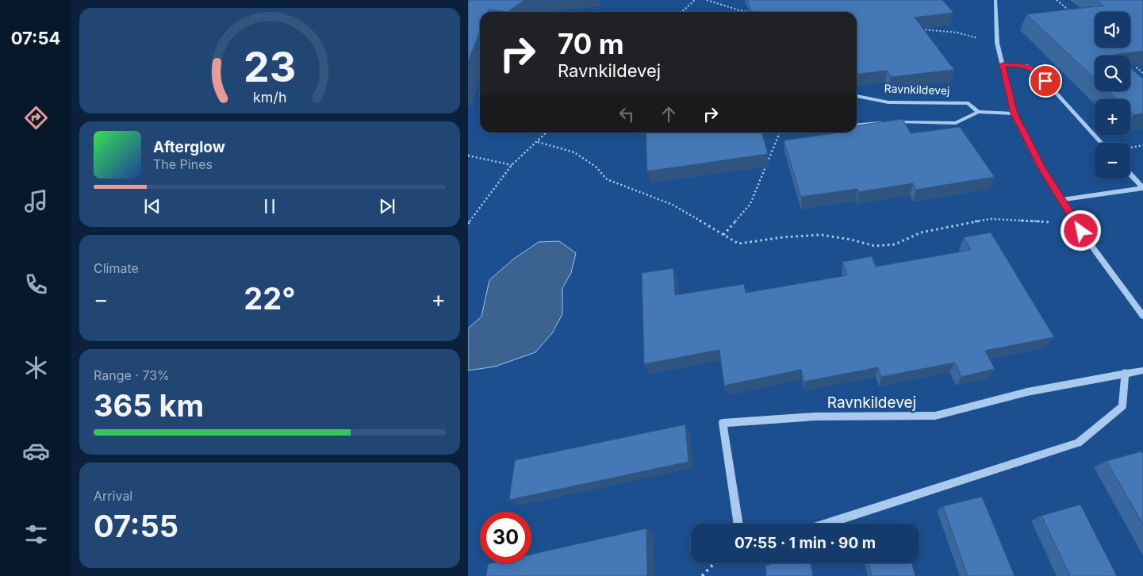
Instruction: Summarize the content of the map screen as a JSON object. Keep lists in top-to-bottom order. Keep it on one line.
{"streets":{"street":["Ravnkildevej"]},"page":{"tabs":"07:54","map_buttons":["+","−"],"turn":["70 m","Ravnkildevej"],"song":["Afterglow","The Pines"],"tile":["Climate",["Range · 73%","365 km"],["Arrival","07:55"]],"heat":["−","22°","+"],"limit":"30","trip":"07:55 · 1 min · 90 m","gauge":["23","km/h"]}}
